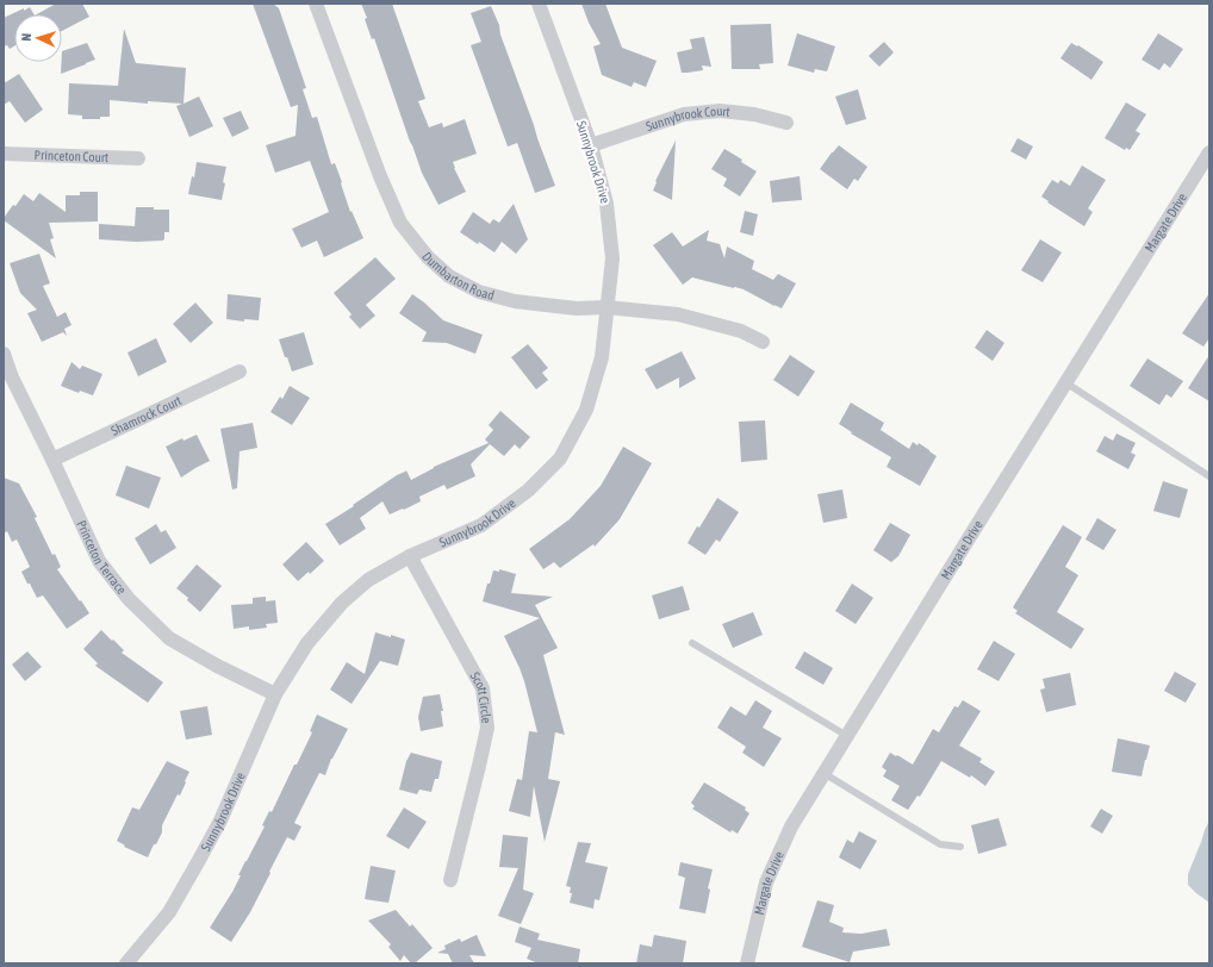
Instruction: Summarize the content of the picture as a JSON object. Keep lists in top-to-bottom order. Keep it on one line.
{"streets":{"street":["Sunnybrook Court","Princeton Court","Sunnybrook Drive","Margate Drive","Dumbarton Road","Shamrock Court","Princeton Terrace","Scott Circle"]},"crossings":[["Sunnybrook Court","Sunnybrook Drive"],["Sunnybrook Drive","Dumbarton Road"],["Sunnybrook Drive","Princeton Terrace"],["Sunnybrook Drive","Scott Circle"],["Shamrock Court","Princeton Terrace"]],"north":"left"}
